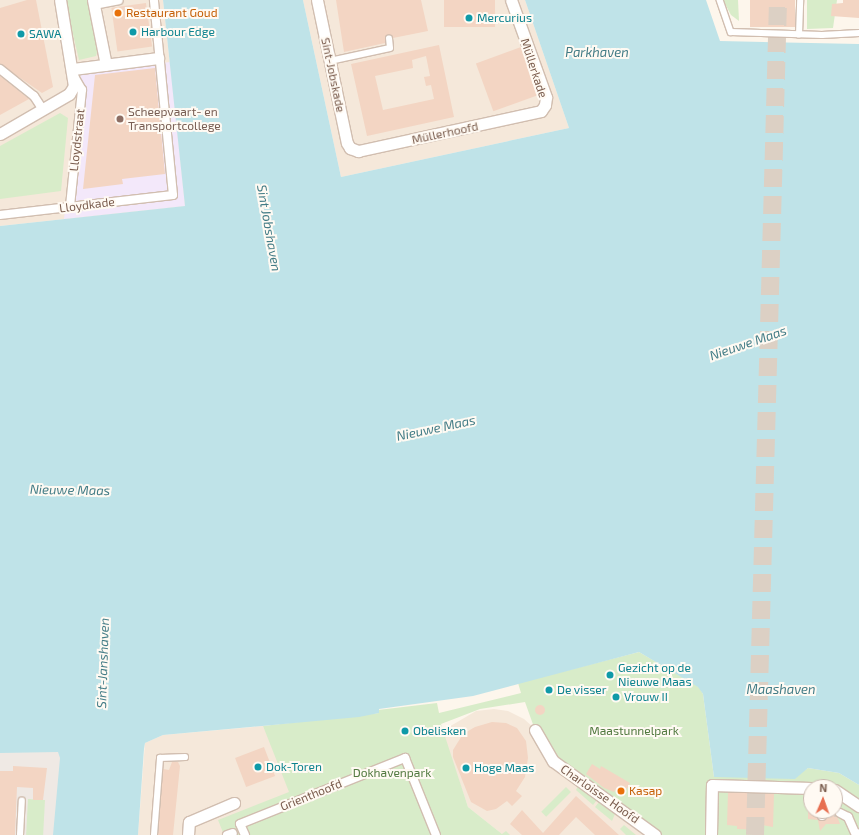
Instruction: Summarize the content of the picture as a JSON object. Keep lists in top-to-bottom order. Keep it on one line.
{"streets":{"street":["Müllerkade","Sint-Jobskade","Müllerhoofd","Lloydstraat","Lloydkade","Charloisse Hoofd","Grienthoofd"]},"crossings":[["Müllerkade","Müllerhoofd"],["Sint-Jobskade","Müllerhoofd"],["Lloydstraat","Lloydkade"]],"water":["Parkhaven","Sint Jobshaven","Nieuwe Maas","Sint-Janshaven","Maashaven"],"parks":["Maastunnelpark","Dokhavenpark"],"places":["Restaurant Goud","Mercurius","Harbour Edge","SAWA","Scheepvaart- en Transportcollege","Gezicht op de Nieuwe Maas","De visser","Vrouw II","Obelisken","Dok-Toren","Hoge Maas","Kasap"],"north":"top"}
